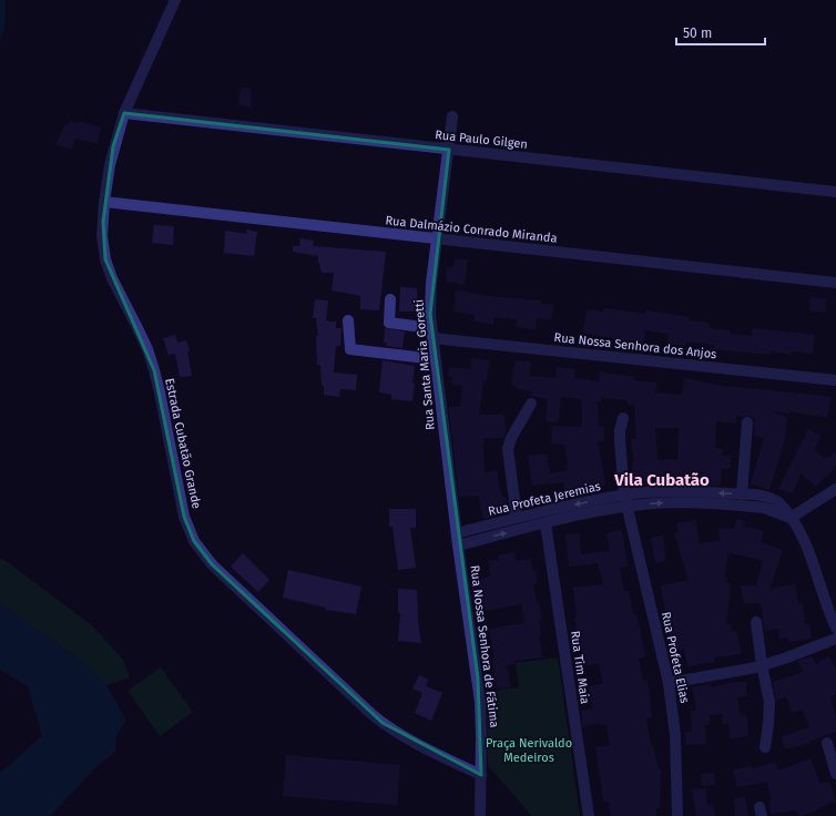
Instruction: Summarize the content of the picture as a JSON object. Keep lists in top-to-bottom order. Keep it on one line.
{"streets":{"street":["Rua Paulo Gilgen","Rua Dalmázio Conrado Miranda","Rua Nossa Senhora dos Anjos","Rua Santa Maria Goretti","Estrada Cubatão Grande","Rua Profeta Jeremias","Rua Nossa Senhora de Fátima","Rua Profeta Elias","Rua Tim Maia"]},"crossings":[["Rua Paulo Gilgen","Rua Santa Maria Goretti"],["Rua Paulo Gilgen","Estrada Cubatão Grande"],["Rua Dalmázio Conrado Miranda","Rua Santa Maria Goretti"],["Rua Dalmázio Conrado Miranda","Estrada Cubatão Grande"],["Rua Nossa Senhora dos Anjos","Rua Santa Maria Goretti"],["Rua Santa Maria Goretti","Rua Profeta Jeremias"],["Rua Santa Maria Goretti","Rua Nossa Senhora de Fátima"],["Estrada Cubatão Grande","Rua Nossa Senhora de Fátima"],["Rua Profeta Jeremias","Rua Nossa Senhora de Fátima"],["Rua Profeta Jeremias","Rua Profeta Elias"],["Rua Profeta Jeremias","Rua Tim Maia"]],"districts":["Vila Cubatão"],"parks":["Praça Nerivaldo Medeiros"],"scale_bar":"50 m"}
